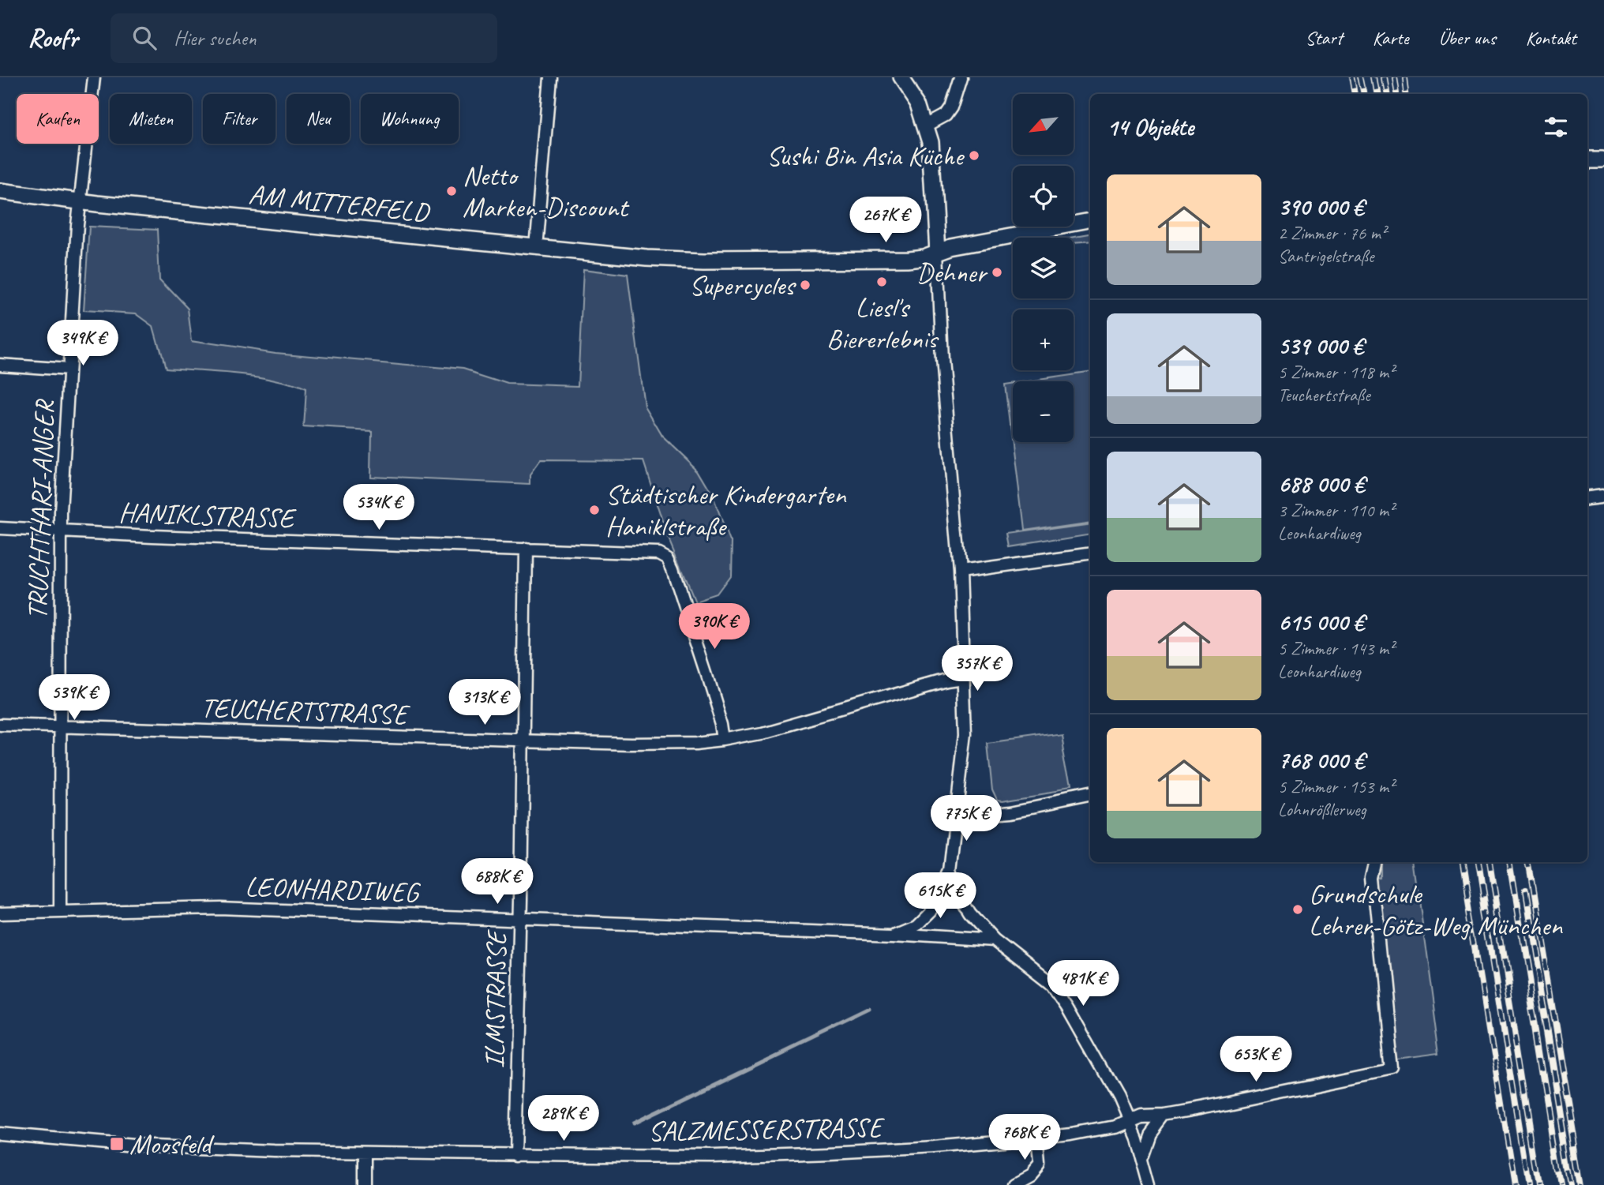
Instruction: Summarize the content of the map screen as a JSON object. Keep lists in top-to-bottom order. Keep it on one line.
{"streets":{"street":["AM MITTERFELD","TRUCHTHARI-ANGER","HANIKLSTRASSE","TEUCHERTSTRASSE","LEONHARDIWEG","ILMSTRASSE","SALZMESSERSTRASSE"]},"crossings":[["AM MITTERFELD","TRUCHTHARI-ANGER"],["TRUCHTHARI-ANGER","HANIKLSTRASSE"],["TRUCHTHARI-ANGER","TEUCHERTSTRASSE"],["TRUCHTHARI-ANGER","LEONHARDIWEG"],["HANIKLSTRASSE","TEUCHERTSTRASSE"],["HANIKLSTRASSE","ILMSTRASSE"],["TEUCHERTSTRASSE","ILMSTRASSE"],["LEONHARDIWEG","ILMSTRASSE"],["ILMSTRASSE","SALZMESSERSTRASSE"]],"places":{"other":["Sushi Bin Asia Küche","Netto Marken-Discount","Dehner","Liesl's Biererlebnis","Supercycles","Städtischer Kindergarten Haniklstraße","Grundschule Lehrer-Götz-Weg München"],"transit":["Moosfeld"]},"north":"bottom left","page":{"header":"Roofr","search":"Hier suchen","nav":["Start","Karte","Über uns","Kontakt"],"map_buttons":["+","−"],"chip":["Kaufen","Mieten","Filter","Neu","Wohnung"],"heading":"14 Objekte","list":[{"name":"390 000 €","note":"2 Zimmer · 76 m² · Santrigelstraße"},{"name":"539 000 €","note":"5 Zimmer · 118 m² · Teuchertstraße"},{"name":"688 000 €","note":"3 Zimmer · 110 m² · Leonhardiweg"},{"name":"615 000 €","note":"5 Zimmer · 143 m² · Leonhardiweg"},{"name":"768 000 €","note":"5 Zimmer · 153 m² · Lohnrößlerweg"}],"price":["267K €","349K €","534K €","390K €","357K €","539K €","313K €","775K €","688K €","615K €","481K €","653K €","289K €","768K €"]}}
